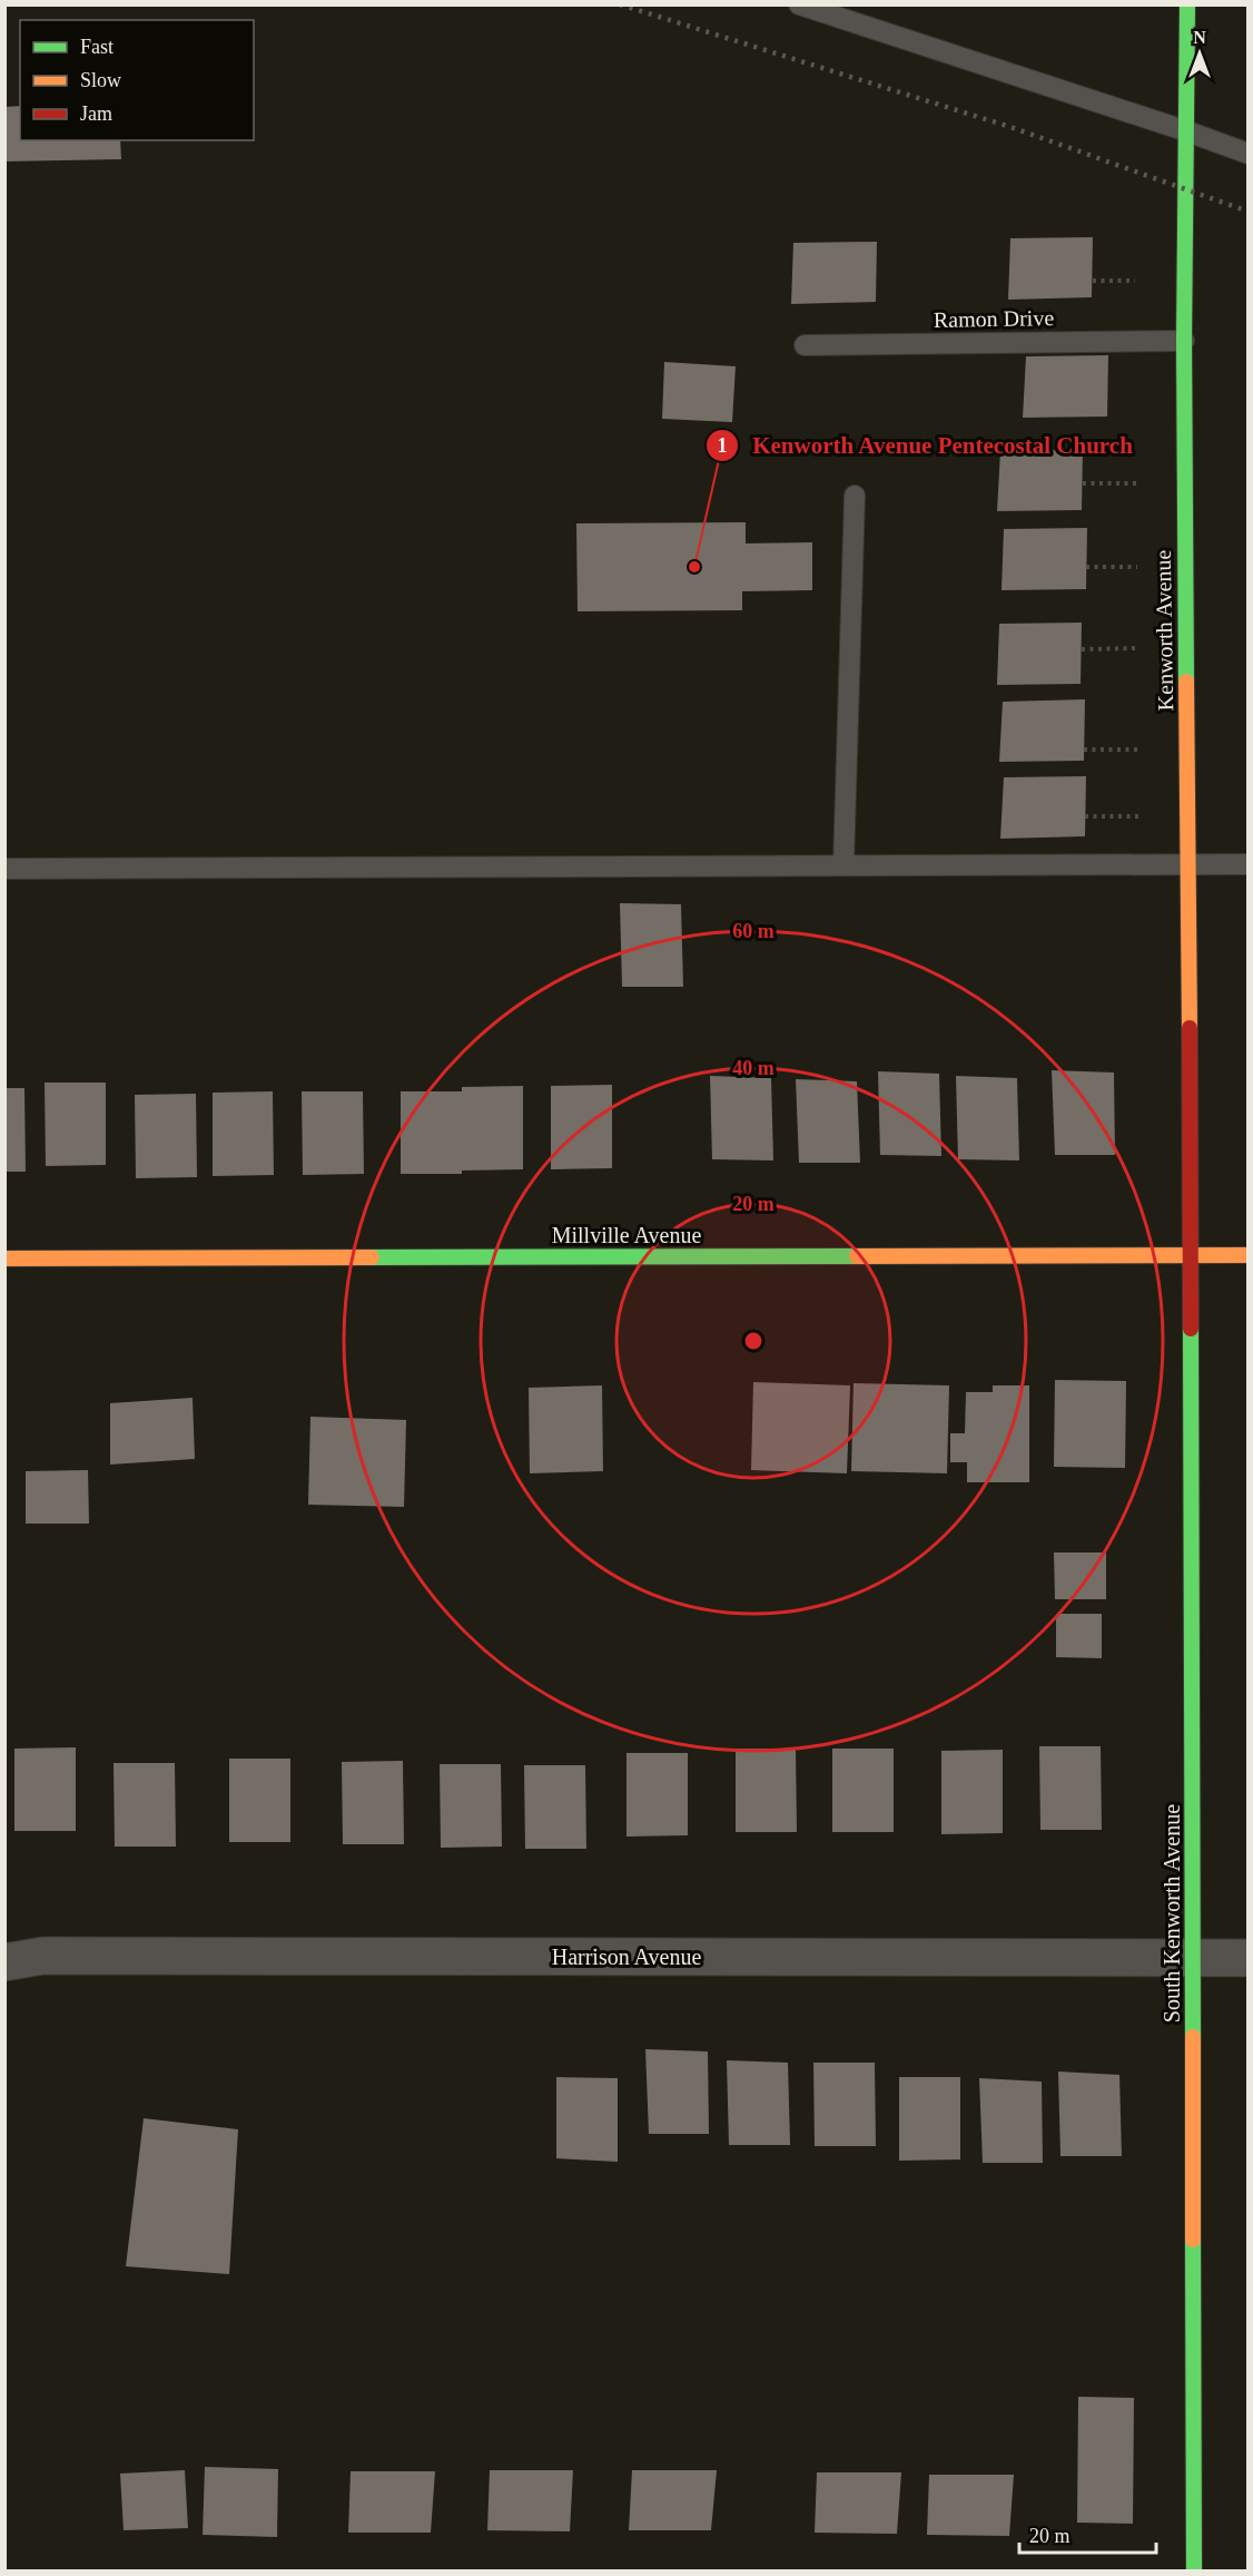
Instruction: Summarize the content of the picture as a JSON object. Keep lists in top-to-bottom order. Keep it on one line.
{"streets":{"street":["Kenworth Avenue","Millville Avenue","South Kenworth Avenue","Harrison Avenue"],"lane":["Ramon Drive"]},"crossings":[["Ramon Drive","Kenworth Avenue"],["Kenworth Avenue","Millville Avenue"],["Kenworth Avenue","South Kenworth Avenue"],["Millville Avenue","South Kenworth Avenue"],["South Kenworth Avenue","Harrison Avenue"]],"places":["Kenworth Avenue Pentecostal Church"],"legend":["Fast","Slow","Jam"],"scale_bar":"20 m","north":"top","rings":["60 m","40 m","20 m"]}
